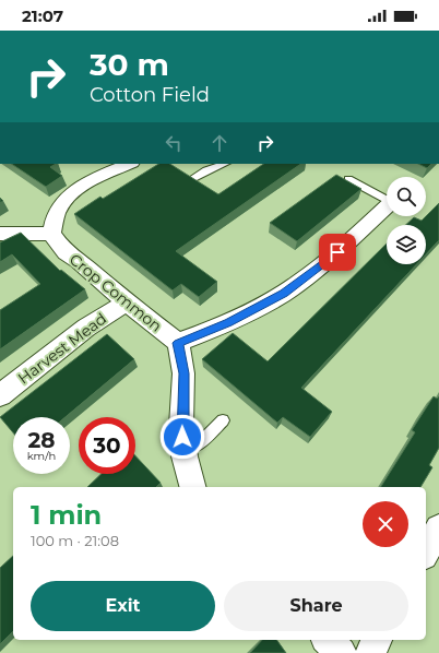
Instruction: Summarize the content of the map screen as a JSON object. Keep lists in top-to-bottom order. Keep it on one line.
{"streets":{"street":["Crop Common","Harvest Mead"]},"crossings":[["Crop Common","Harvest Mead"]],"page":{"status":"21:07","turn":["30 m","Cotton Field"],"speed":"28 km/h","limit":"30","heading":["1 min","100 m · 21:08"],"buttons":["Exit","Share"]}}
